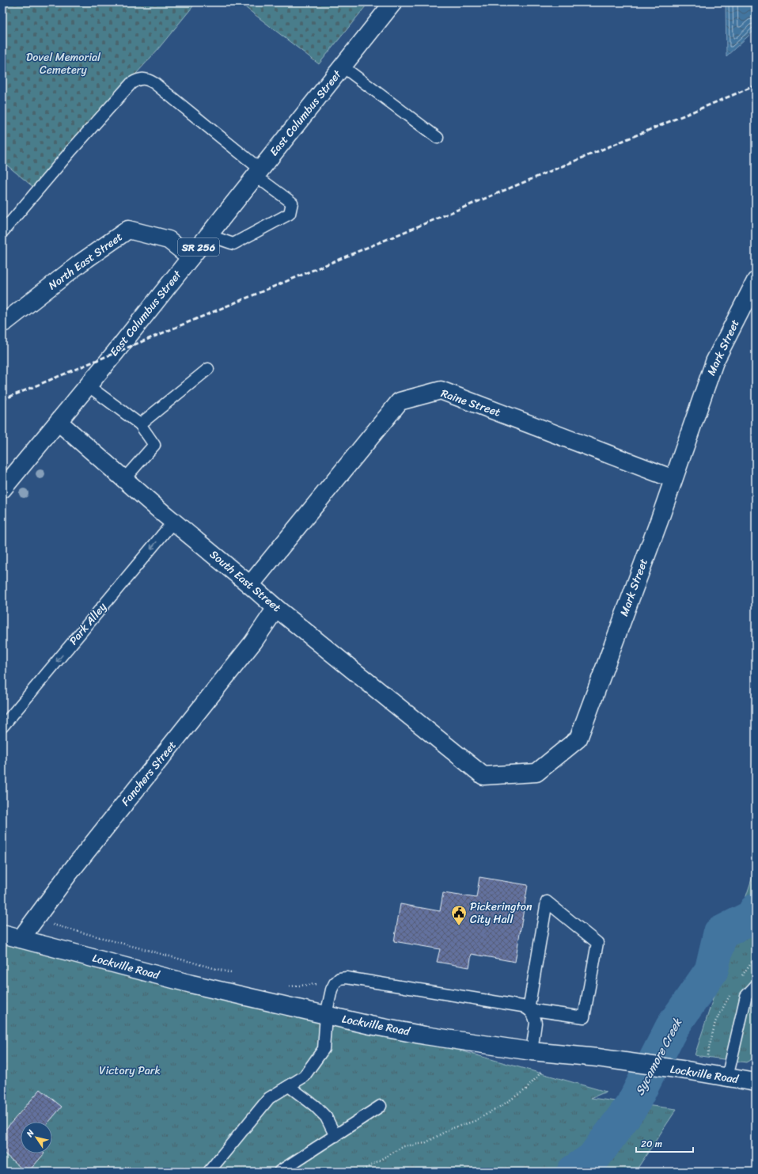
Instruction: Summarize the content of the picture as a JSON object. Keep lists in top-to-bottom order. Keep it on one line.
{"streets":{"street":["East Columbus Street","SR 256","North East Street","Mark Street","Raine Street","South East Street","Fanchers Street","Lockville Road"],"lane":["Park Alley"]},"crossings":[["East Columbus Street","North East Street"],["East Columbus Street","South East Street"],["Mark Street","Raine Street"],["Mark Street","South East Street"],["Raine Street","South East Street"],["South East Street","Park Alley"],["South East Street","Fanchers Street"],["Fanchers Street","Lockville Road"]],"one_way":["Park Alley"],"water":["Sycamore Creek"],"parks":["Dovel Memorial Cemetery","Victory Park"],"places":{"public building":["Pickerington City Hall"]},"scale_bar":"20 m","north":"top left"}
